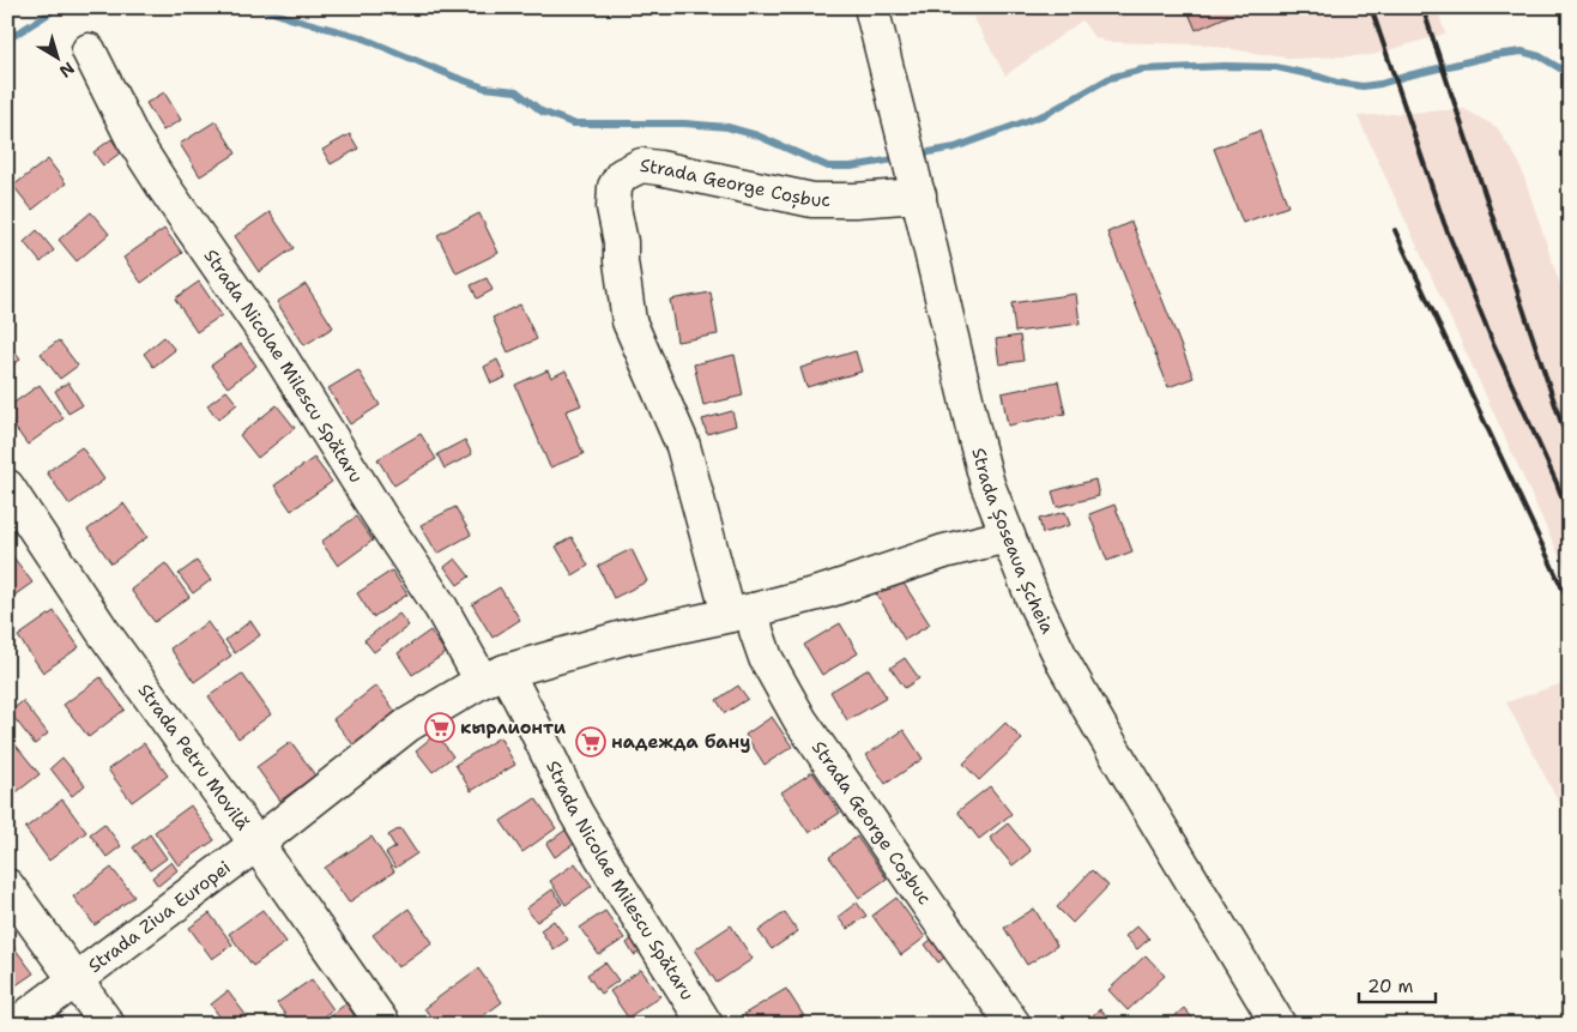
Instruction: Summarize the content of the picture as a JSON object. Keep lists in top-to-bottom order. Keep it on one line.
{"streets":{"street":["Strada George Coșbuc","Strada Nicolae Milescu Spătaru","Strada Șoseaua Șcheia","Strada Petru Movilă","Strada Ziua Europei"]},"crossings":[["Strada George Coșbuc","Strada Șoseaua Șcheia"],["Strada George Coșbuc","Strada Ziua Europei"],["Strada Nicolae Milescu Spătaru","Strada Ziua Europei"],["Strada Șoseaua Șcheia","Strada Ziua Europei"],["Strada Petru Movilă","Strada Ziua Europei"]],"places":{"supermarket":["кырлионти","надежда бану"]},"scale_bar":"20 m","north":"bottom right"}
